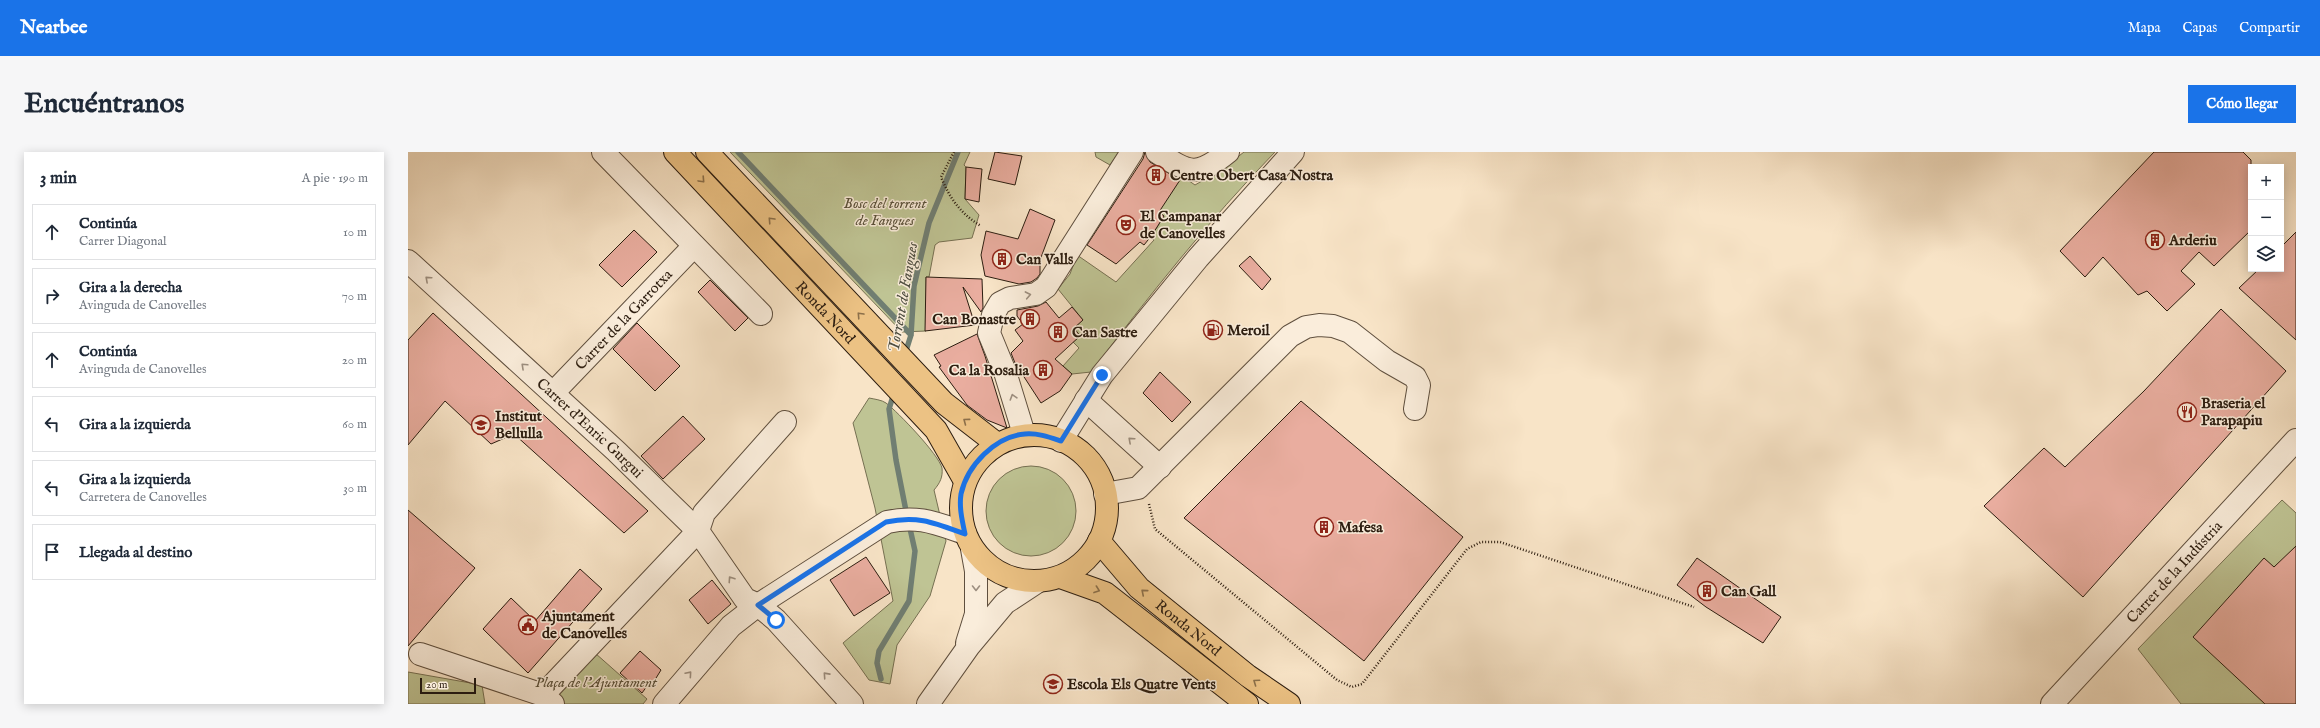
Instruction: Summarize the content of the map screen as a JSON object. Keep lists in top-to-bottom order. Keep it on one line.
{"streets":{"main road":["Ronda Nord"],"street":["Carrer de la Garrotxa","Carrer d'Enric Gurgui","Carrer de la Indústria"]},"crossings":[["Carrer de la Garrotxa","Carrer d'Enric Gurgui"]],"one_way":["Carrer d'Enric Gurgui"],"water":["Torrent de Fangues"],"parks":["Bosc del torrent de Fangues","Plaça de l'Ajuntament"],"places":{"building":["Centre Obert Casa Nostra","Arderiu","Can Valls","Can Bonastre","Can Sastre","Ca la Rosalia","Mafesa","Can Gall"],"theatre":["El Campanar de Canovelles"],"fuel station":["Meroil"],"restaurant":["Braseria el Parapapiu"],"school or university":["Institut Bellulla","Escola Els Quatre Vents"],"public building":["Ajuntament de Canovelles"]},"scale_bar":"20 m","page":{"header":"Nearbee","nav":["Mapa","Capas","Compartir"],"buttons":"Cómo llegar","title":"Encuéntranos","heading":["3 min","A pie · 190 m"],"map_buttons":["+","−"],"list":[["Continúa","Carrer Diagonal","10 m"],["Gira a la derecha","Avinguda de Canovelles","70 m"],["Continúa","Avinguda de Canovelles","20 m"],["Gira a la izquierda","60 m"],["Gira a la izquierda","Carretera de Canovelles","30 m"],"Llegada al destino"],"scale":"20 m"}}
